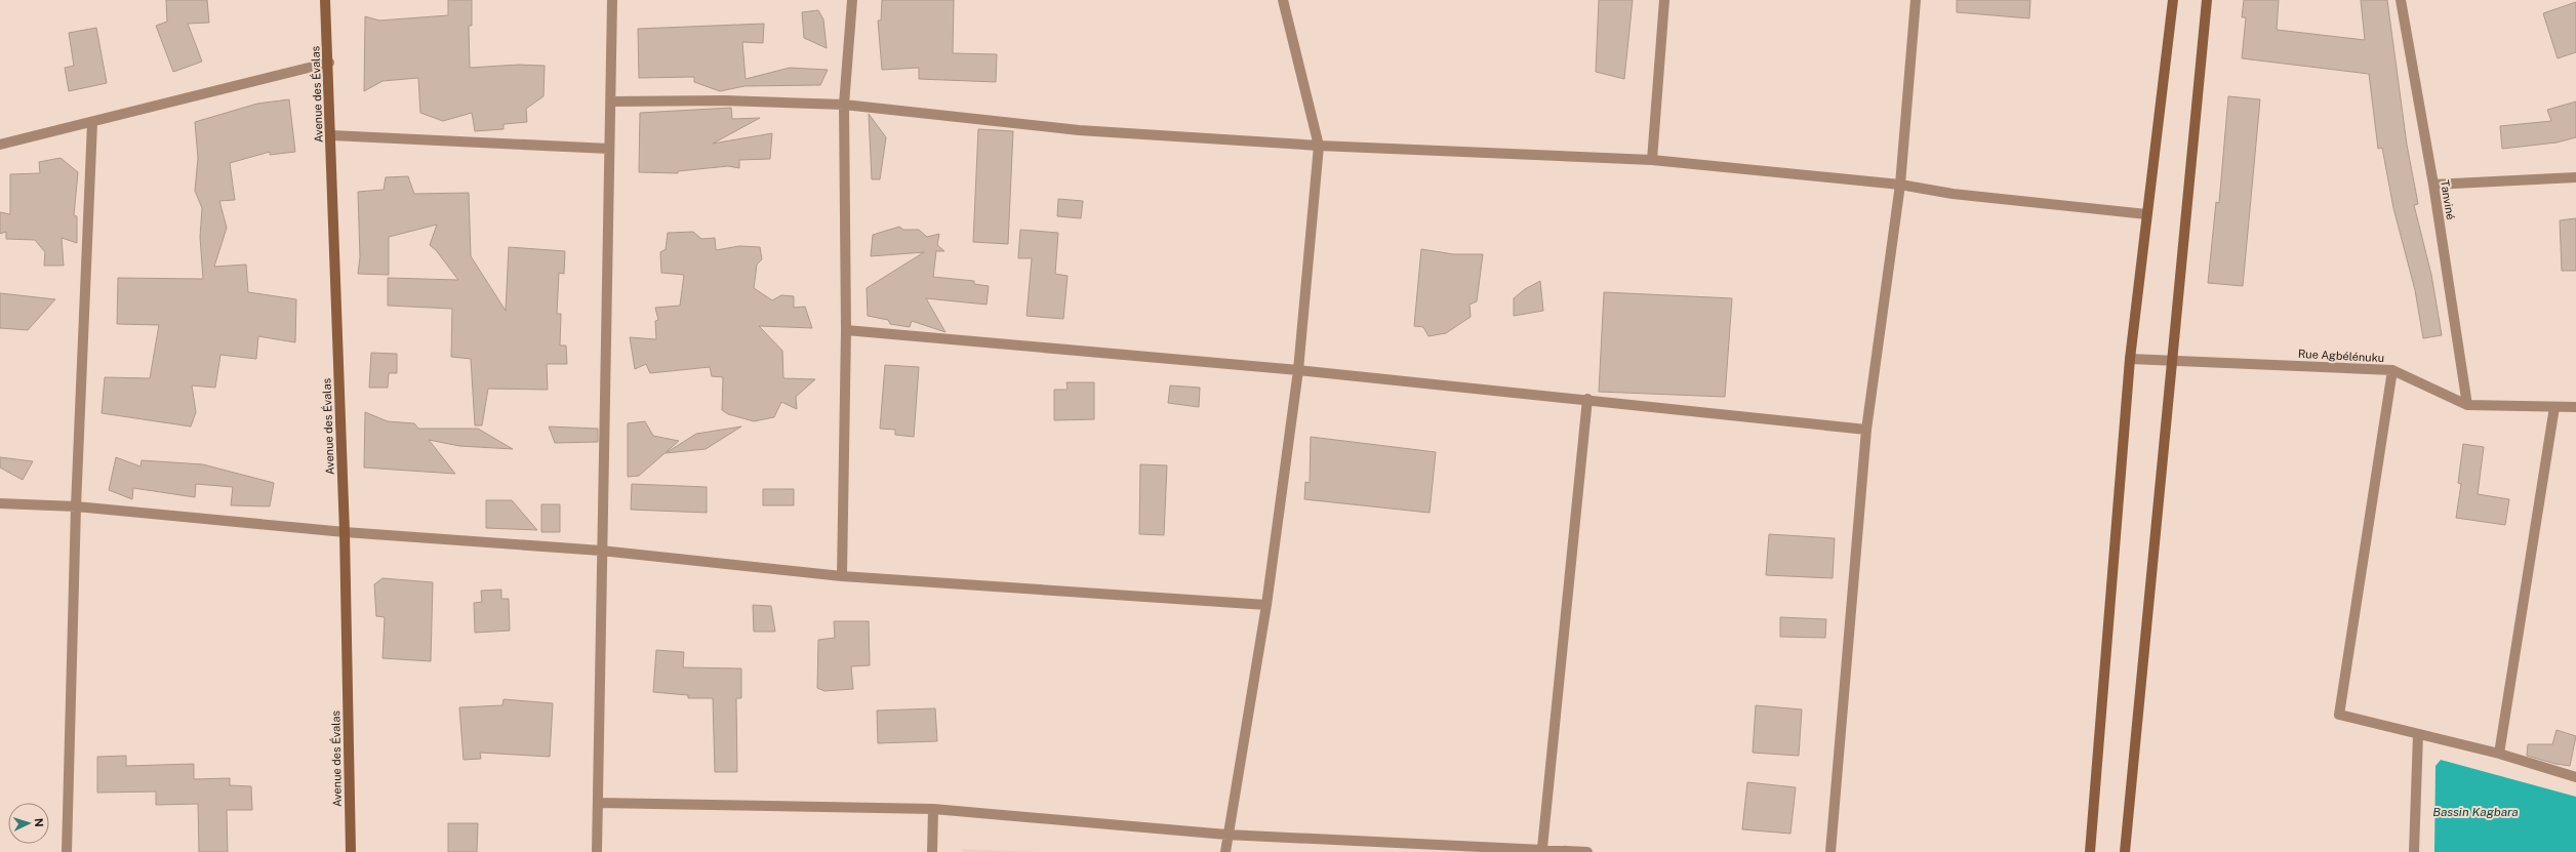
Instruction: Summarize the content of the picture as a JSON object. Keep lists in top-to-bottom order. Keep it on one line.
{"streets":{"street":["Avenue des Évalas","Tanviné","Rue Agbélénuku"]},"crossings":[["Tanviné","Rue Agbélénuku"]],"water":["Bassin Kagbara"],"north":"right"}
